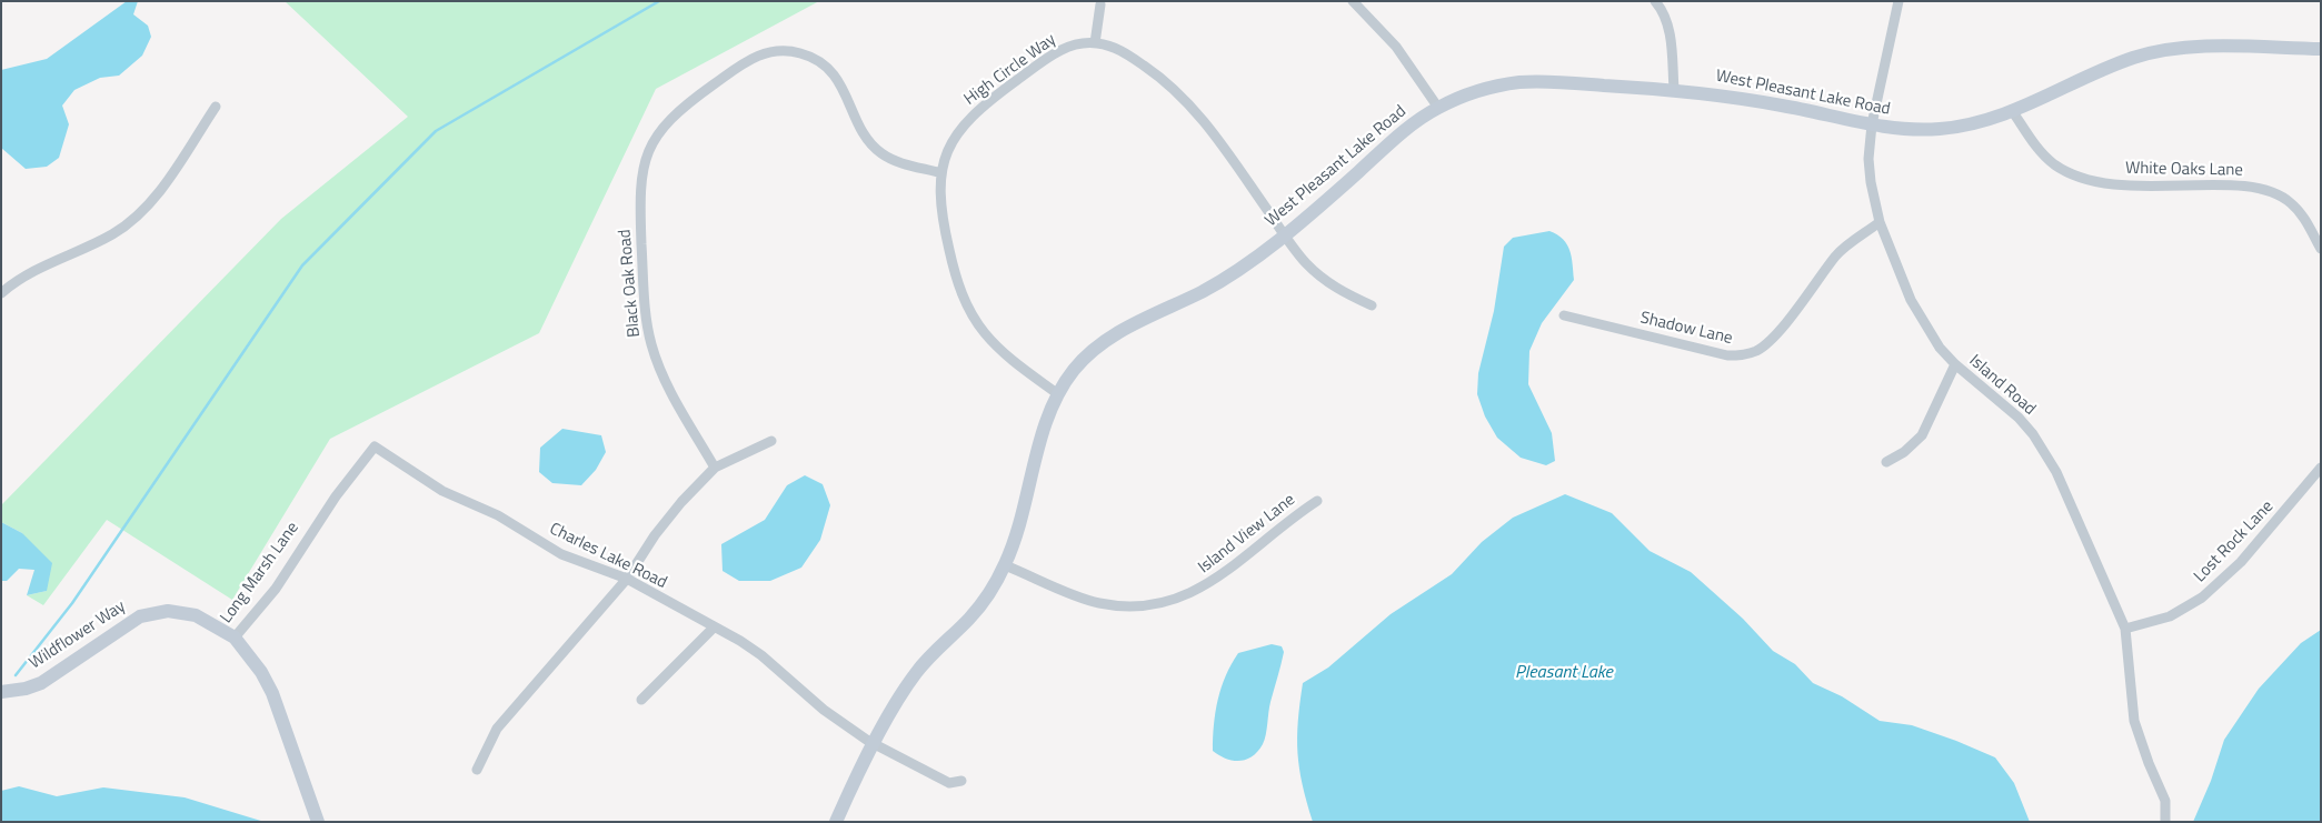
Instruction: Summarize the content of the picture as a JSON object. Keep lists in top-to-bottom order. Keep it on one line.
{"streets":{"street":["High Circle Way","West Pleasant Lake Road","White Oaks Lane","Black Oak Road","Shadow Lane","Island Road","Island View Lane","Lost Rock Lane","Charles Lake Road","Long Marsh Lane","Wildflower Way"]},"crossings":[["High Circle Way","West Pleasant Lake Road"],["High Circle Way","Black Oak Road"],["West Pleasant Lake Road","White Oaks Lane"],["West Pleasant Lake Road","Island Road"],["West Pleasant Lake Road","Island View Lane"],["West Pleasant Lake Road","Charles Lake Road"],["Shadow Lane","Island Road"],["Island Road","Lost Rock Lane"],["Charles Lake Road","Long Marsh Lane"],["Long Marsh Lane","Wildflower Way"]],"water":["Pleasant Lake"]}
